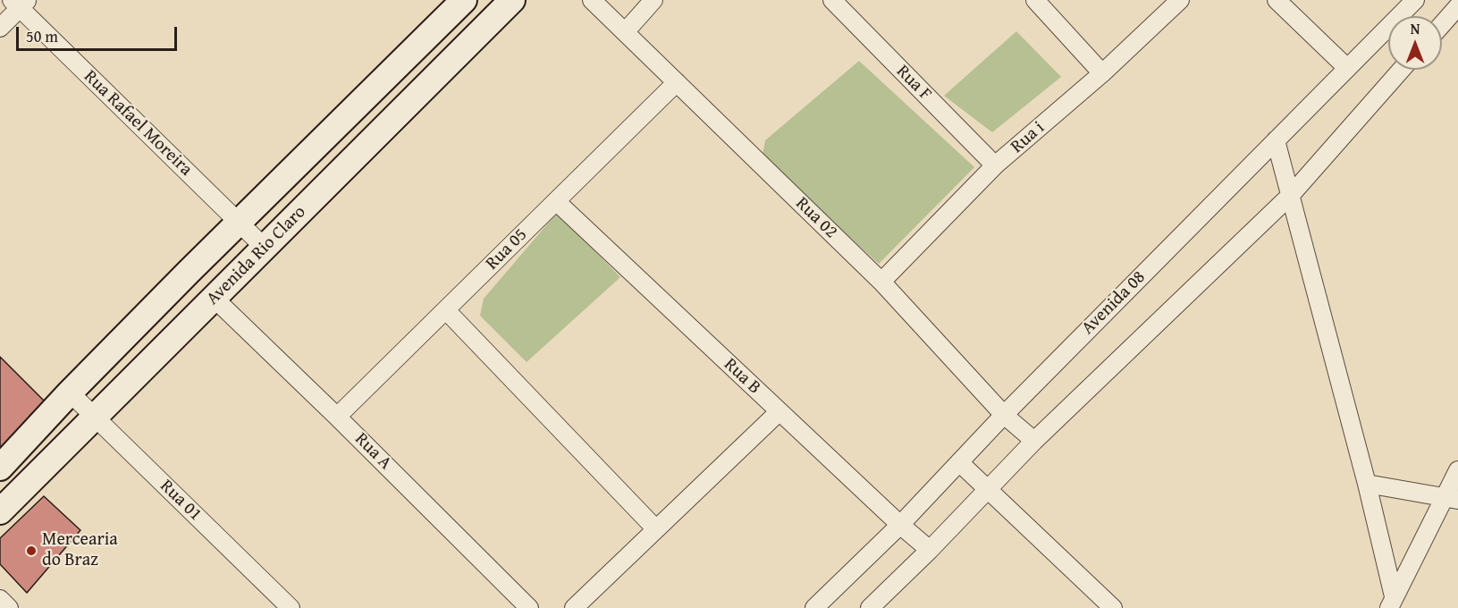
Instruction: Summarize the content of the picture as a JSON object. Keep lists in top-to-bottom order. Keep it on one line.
{"streets":{"street":["Rua F","Rua Rafael Moreira","Rua i","Rua 02","Rua 05","Avenida Rio Claro","Avenida 08","Rua B","Rua A","Rua 01"]},"crossings":[["Rua F","Rua i"],["Rua Rafael Moreira","Avenida Rio Claro"],["Rua i","Rua 02"],["Rua 02","Rua 05"],["Rua 02","Avenida 08"],["Rua 05","Rua B"],["Rua 05","Rua A"],["Avenida Rio Claro","Rua A"],["Avenida Rio Claro","Rua 01"],["Avenida 08","Rua B"]],"places":["Mercearia do Braz"],"scale_bar":"50 m","north":"top"}
